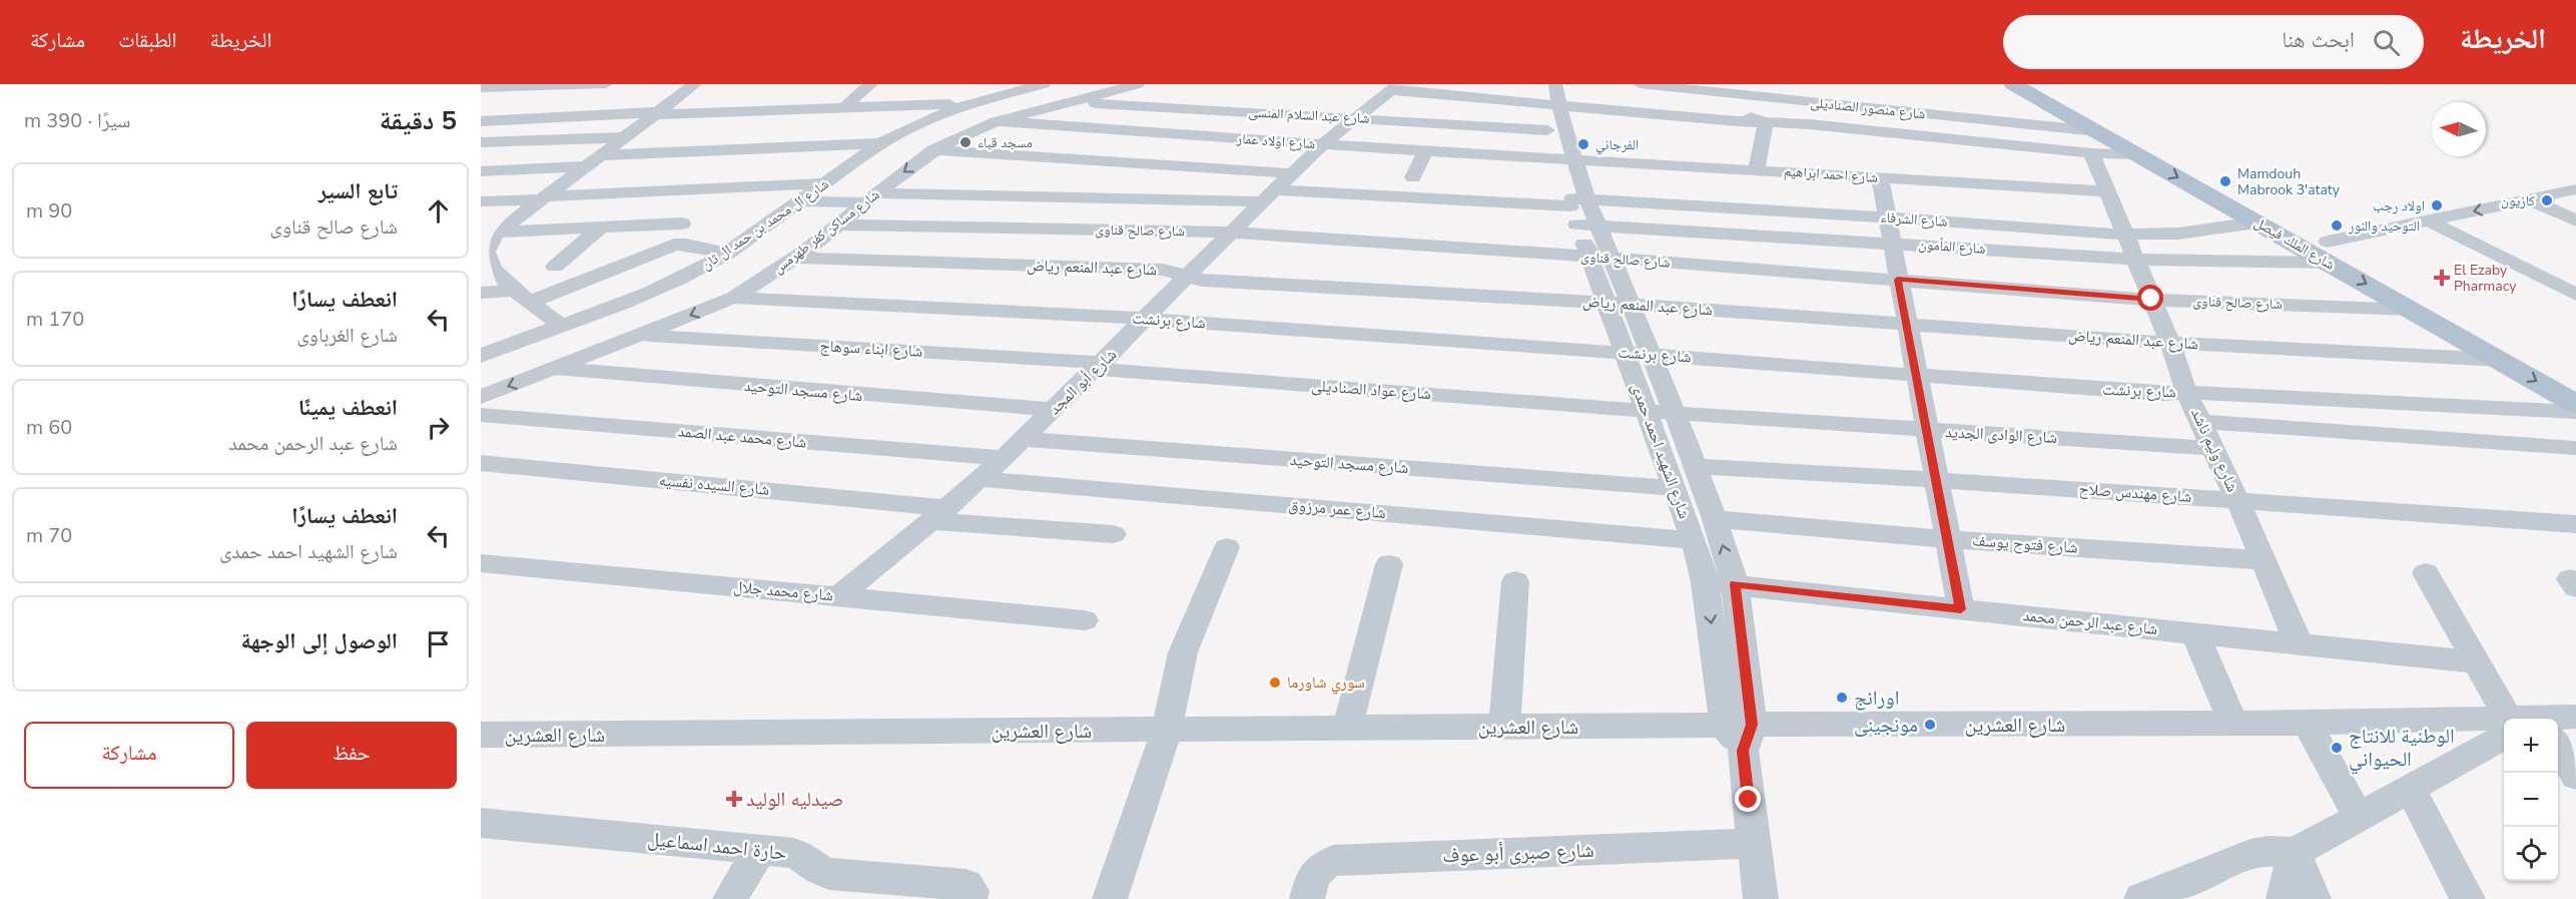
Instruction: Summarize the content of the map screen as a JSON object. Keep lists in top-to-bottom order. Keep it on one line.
{"streets":{"main road":["شارع الملك فيصل"],"street":["شارع منصور الصناديلى","شارع عبد السلام المنسى","شارع اولاد عمار","شارع احمد ابراهيم","شارع الشرفاء","شارع ال محمد بن حمد ال ثان","شارع صالح قناوى","شارع مساكن كفر طهرمس","شارع المأمون","شارع عبد المنعم رياض","شارع برنشت","شارع ابناء سوهاج","شارع أبو المجد","شارع عواد الصناديلى","شارع مسجد التوحيد","شارع الوادى الجديد","شارع محمد عبد الصمد","شارع وليم ناشد","شارع الشهيد احمد حمدى","شارع السيده نفسيه","شارع مهندس صلاح","شارع عمر مرزوق","شارع فتوح يوسف","شارع محمد جلال","شارع عبد الرحمن محمد","شارع العشرين","حارة احمد اسماعيل","شارع صبرى أبو عوف"]},"crossings":[["شارع منصور الصناديلى","شارع الملك فيصل"],["شارع منصور الصناديلى","شارع وليم ناشد"],["شارع عبد السلام المنسى","شارع مساكن كفر طهرمس"],["شارع عبد السلام المنسى","شارع أبو المجد"],["شارع عبد السلام المنسى","شارع الشهيد احمد حمدى"],["شارع اولاد عمار","شارع احمد ابراهيم"],["شارع اولاد عمار","شارع مساكن كفر طهرمس"],["شارع اولاد عمار","شارع أبو المجد"],["شارع اولاد عمار","شارع الشهيد احمد حمدى"],["شارع احمد ابراهيم","شارع وليم ناشد"],["شارع احمد ابراهيم","شارع الشهيد احمد حمدى"],["شارع الشرفاء","شارع ال محمد بن حمد ال ثان"],["شارع الشرفاء","شارع مساكن كفر طهرمس"],["شارع الشرفاء","شارع الملك فيصل"],["شارع الشرفاء","شارع المأمون"],["شارع الشرفاء","شارع أبو المجد"],["شارع الشرفاء","شارع وليم ناشد"],["شارع الشرفاء","شارع الشهيد احمد حمدى"],["شارع صالح قناوى","شارع مساكن كفر طهرمس"],["شارع صالح قناوى","شارع الملك فيصل"],["شارع صالح قناوى","شارع أبو المجد"],["شارع صالح قناوى","شارع وليم ناشد"],["شارع صالح قناوى","شارع الشهيد احمد حمدى"],["شارع مساكن كفر طهرمس","شارع عبد المنعم رياض"],["شارع مساكن كفر طهرمس","شارع برنشت"],["شارع مساكن كفر طهرمس","شارع ابناء سوهاج"],["شارع مساكن كفر طهرمس","شارع مسجد التوحيد"],["شارع الملك فيصل","شارع المأمون"],["شارع الملك فيصل","شارع عبد المنعم رياض"],["شارع الملك فيصل","شارع وليم ناشد"],["شارع المأمون","شارع وليم ناشد"],["شارع المأمون","شارع الشهيد احمد حمدى"],["شارع عبد المنعم رياض","شارع أبو المجد"],["شارع عبد المنعم رياض","شارع وليم ناشد"],["شارع عبد المنعم رياض","شارع الشهيد احمد حمدى"],["شارع برنشت","شارع أبو المجد"],["شارع برنشت","شارع وليم ناشد"],["شارع برنشت","شارع الشهيد احمد حمدى"],["شارع ابناء سوهاج","شارع أبو المجد"],["شارع ابناء سوهاج","شارع عواد الصناديلى"],["شارع أبو المجد","شارع عواد الصناديلى"],["شارع أبو المجد","شارع مسجد التوحيد"],["شارع أبو المجد","شارع محمد عبد الصمد"],["شارع أبو المجد","شارع السيده نفسيه"],["شارع أبو المجد","شارع عمر مرزوق"],["شارع أبو المجد","شارع محمد جلال"],["شارع عواد الصناديلى","شارع الوادى الجديد"],["شارع عواد الصناديلى","شارع الشهيد احمد حمدى"],["شارع مسجد التوحيد","شارع الشهيد احمد حمدى"],["شارع الوادى الجديد","شارع وليم ناشد"],["شارع الوادى الجديد","شارع الشهيد احمد حمدى"],["شارع وليم ناشد","شارع مهندس صلاح"],["شارع وليم ناشد","شارع فتوح يوسف"],["شارع وليم ناشد","شارع عبد الرحمن محمد"],["شارع الشهيد احمد حمدى","شارع مهندس صلاح"],["شارع الشهيد احمد حمدى","شارع عمر مرزوق"],["شارع الشهيد احمد حمدى","شارع فتوح يوسف"],["شارع الشهيد احمد حمدى","شارع عبد الرحمن محمد"],["شارع الشهيد احمد حمدى","شارع العشرين"],["شارع الشهيد احمد حمدى","شارع صبرى أبو عوف"]],"places":{"other":["مسجد قباء","الفرجاني","Mamdouh Mabrook 3'ataty","كازيون","اولاد رجب","التوحيد والنور","سوري شاورما","اورانج","مونجينى","الوطنية للانتاج الحيواني"],"health":["El Ezaby Pharmacy","صيدليه الوليد"]},"north":"left","page":{"header":"الخريطة","search":"ابحث هنا","nav":["الخريطة","الطبقات","مشاركة"],"heading":["5 دقيقة","سيرًا · 390 m"],"list":[["تابع السير","شارع صالح قناوى","90 m"],["انعطف يسارًا","شارع الغرباوى","170 m"],["انعطف يمينًا","شارع عبد الرحمن محمد","60 m"],["انعطف يسارًا","شارع الشهيد احمد حمدى","70 m"],"الوصول إلى الوجهة"],"buttons":["حفظ","مشاركة"],"map_buttons":["+","−"]}}
